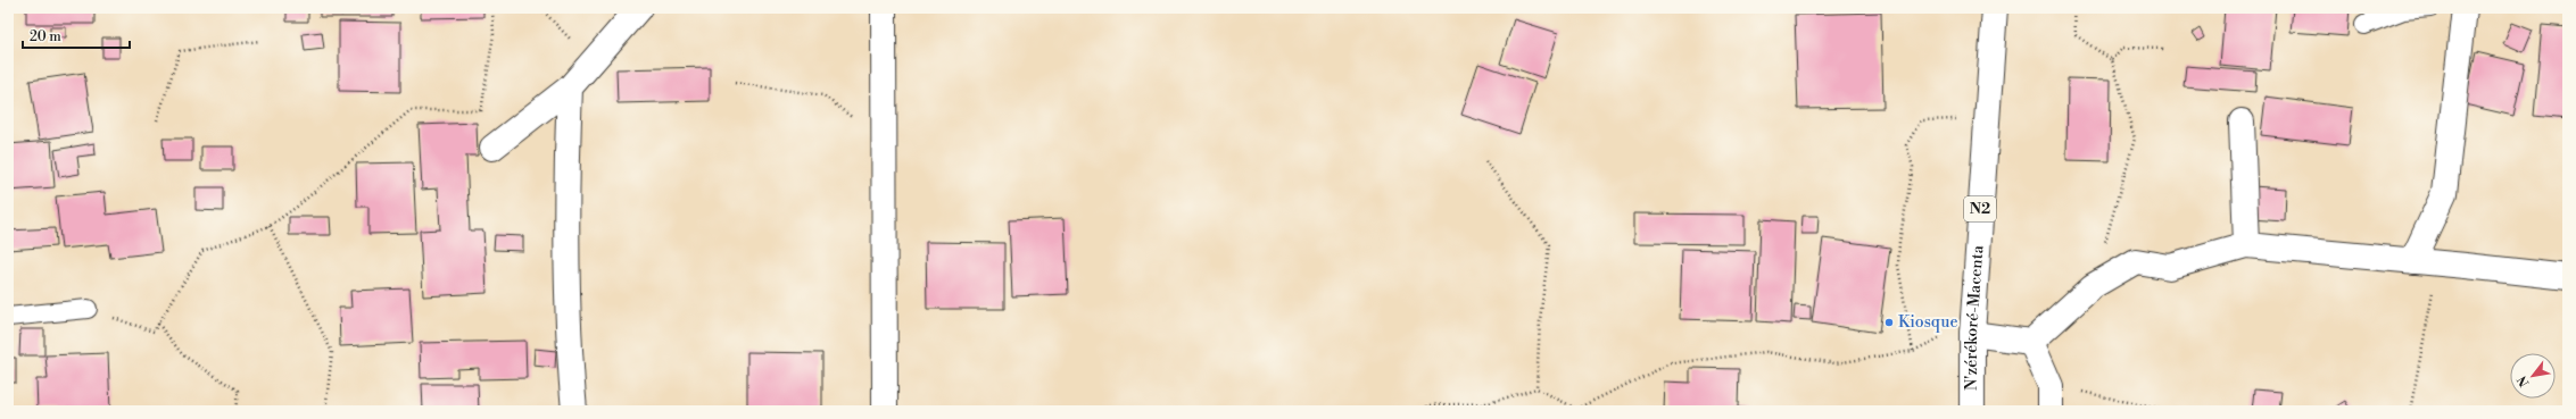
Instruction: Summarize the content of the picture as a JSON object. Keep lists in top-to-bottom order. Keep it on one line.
{"streets":{"main road":["N2","N'zérékoré-Macenta"]},"places":["Kiosque"],"scale_bar":"20 m","north":"bottom left"}
